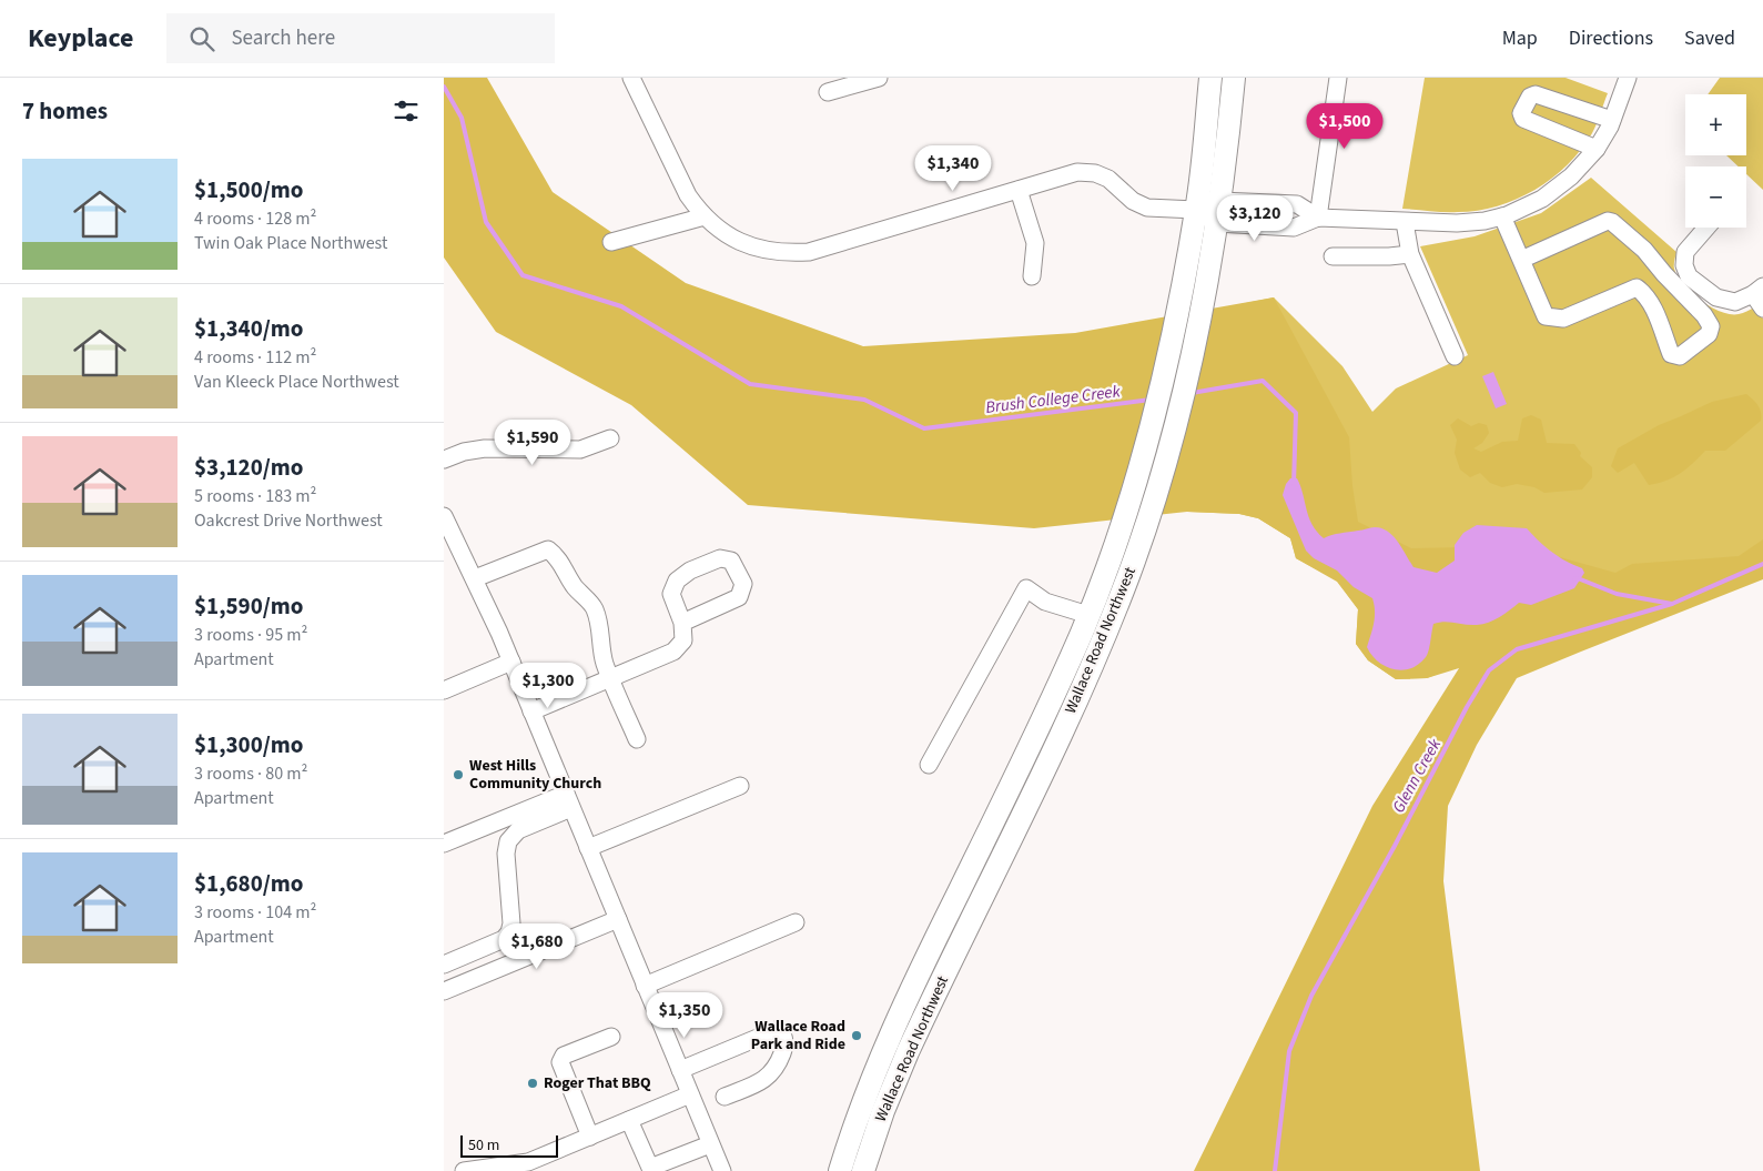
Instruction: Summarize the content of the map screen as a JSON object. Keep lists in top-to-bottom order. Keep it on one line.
{"streets":{"main road":["Wallace Road Northwest"]},"water":["Brush College Creek","Glenn Creek"],"places":["West Hills Community Church","Wallace Road Park and Ride","Roger That BBQ"],"scale_bar":"50 m","page":{"header":"Keyplace","search":"Search here","nav":["Map","Directions","Saved"],"heading":"7 homes","map_buttons":["+","−"],"price":["$1,500","$1,340","$3,120","$1,590","$1,300","$1,680","$1,350"],"list":[{"name":"$1,500/mo","note":"4 rooms · 128 m² · Twin Oak Place Northwest"},{"name":"$1,340/mo","note":"4 rooms · 112 m² · Van Kleeck Place Northwest"},{"name":"$3,120/mo","note":"5 rooms · 183 m² · Oakcrest Drive Northwest"},{"name":"$1,590/mo","note":"3 rooms · 95 m² · Apartment"},{"name":"$1,300/mo","note":"3 rooms · 80 m² · Apartment"},{"name":"$1,680/mo","note":"3 rooms · 104 m² · Apartment"}],"scale":"50 m"}}
